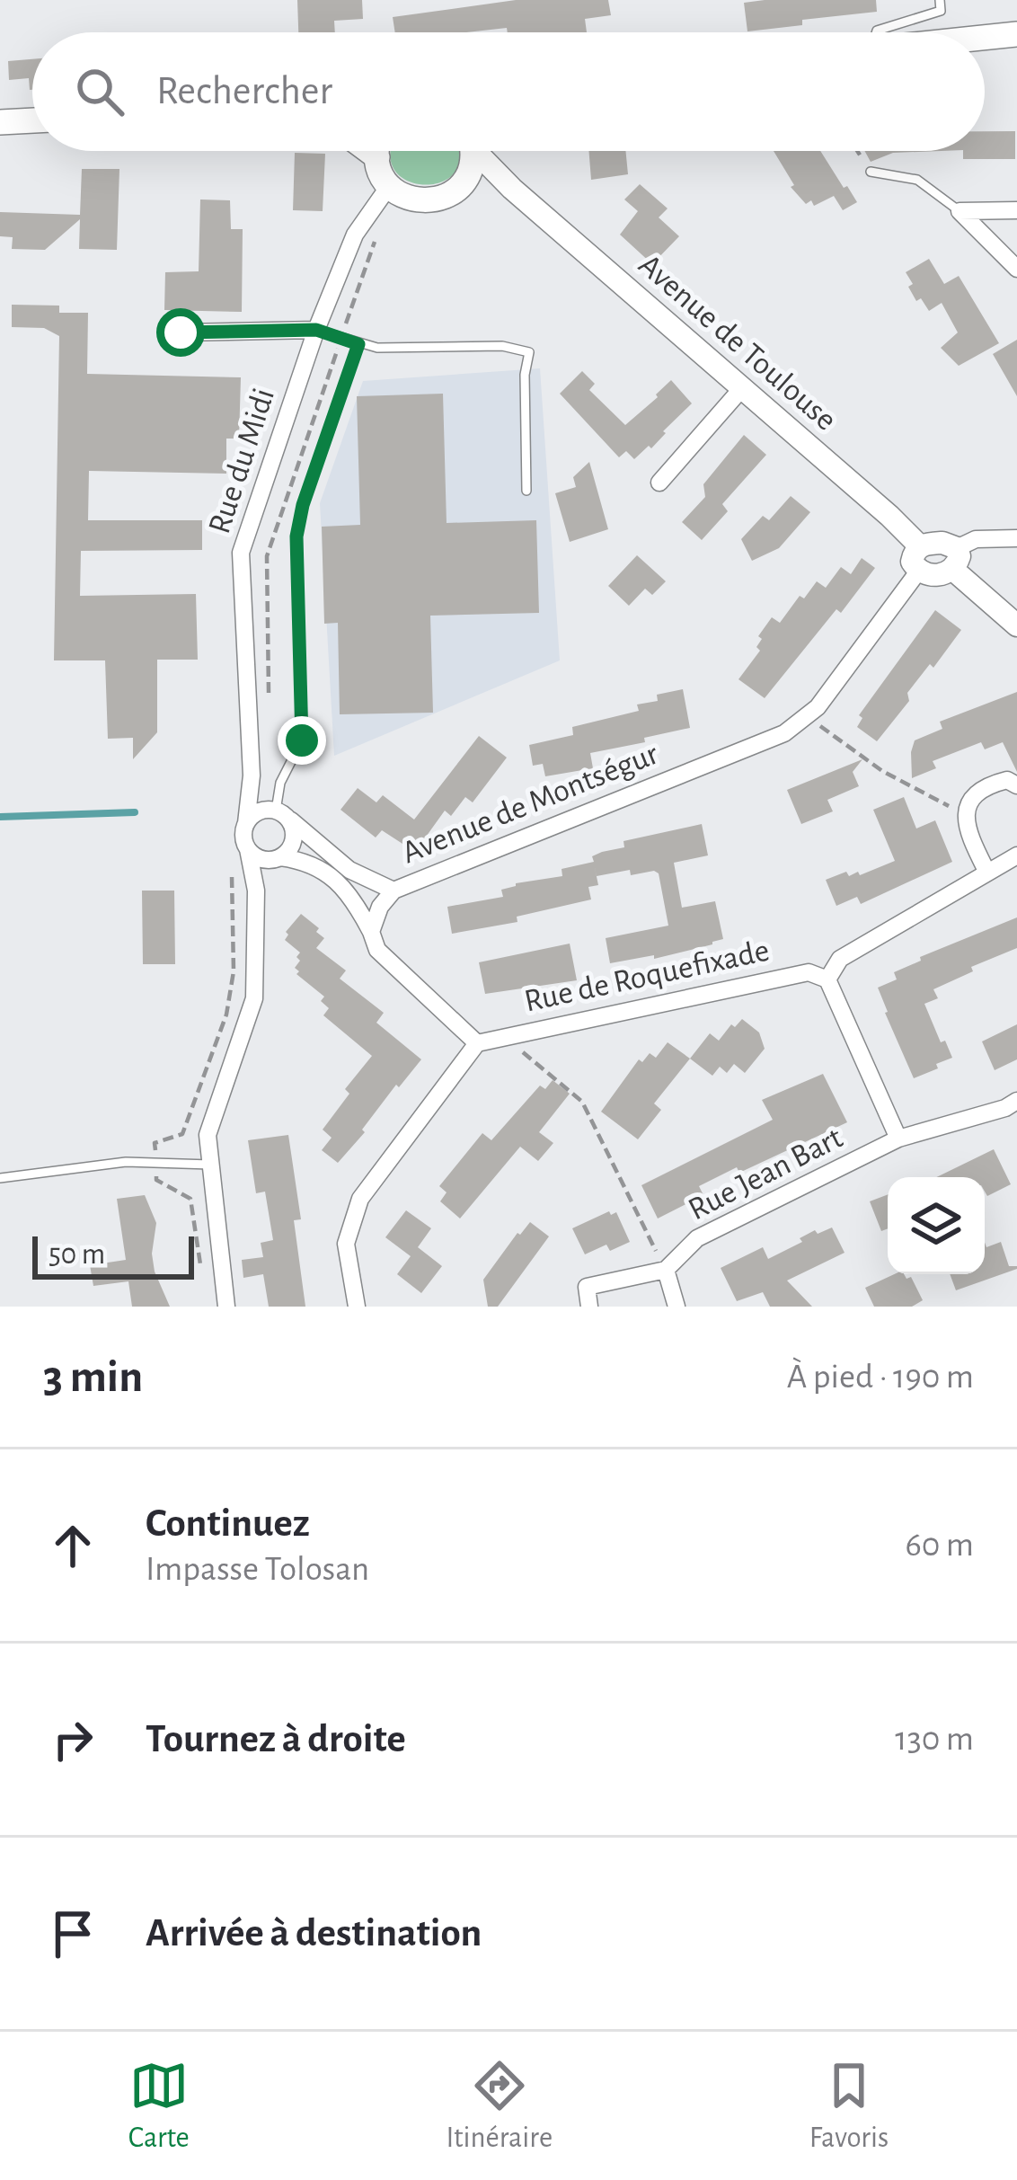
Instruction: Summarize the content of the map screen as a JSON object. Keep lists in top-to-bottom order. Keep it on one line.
{"streets":{"street":["Avenue de Toulouse","Rue du Midi","Avenue de Montségur","Rue de Roquefixade","Rue Jean Bart"]},"crossings":[["Rue du Midi","Avenue de Montségur"]],"scale_bar":"50 m","page":{"search":"Rechercher","scale":"50 m","heading":["3 min","À pied · 190 m"],"list":[["Continuez","Impasse Tolosan","60 m"],["Tournez à droite","130 m"],"Arrivée à destination"],"nav":["Carte","Itinéraire","Favoris"]}}
